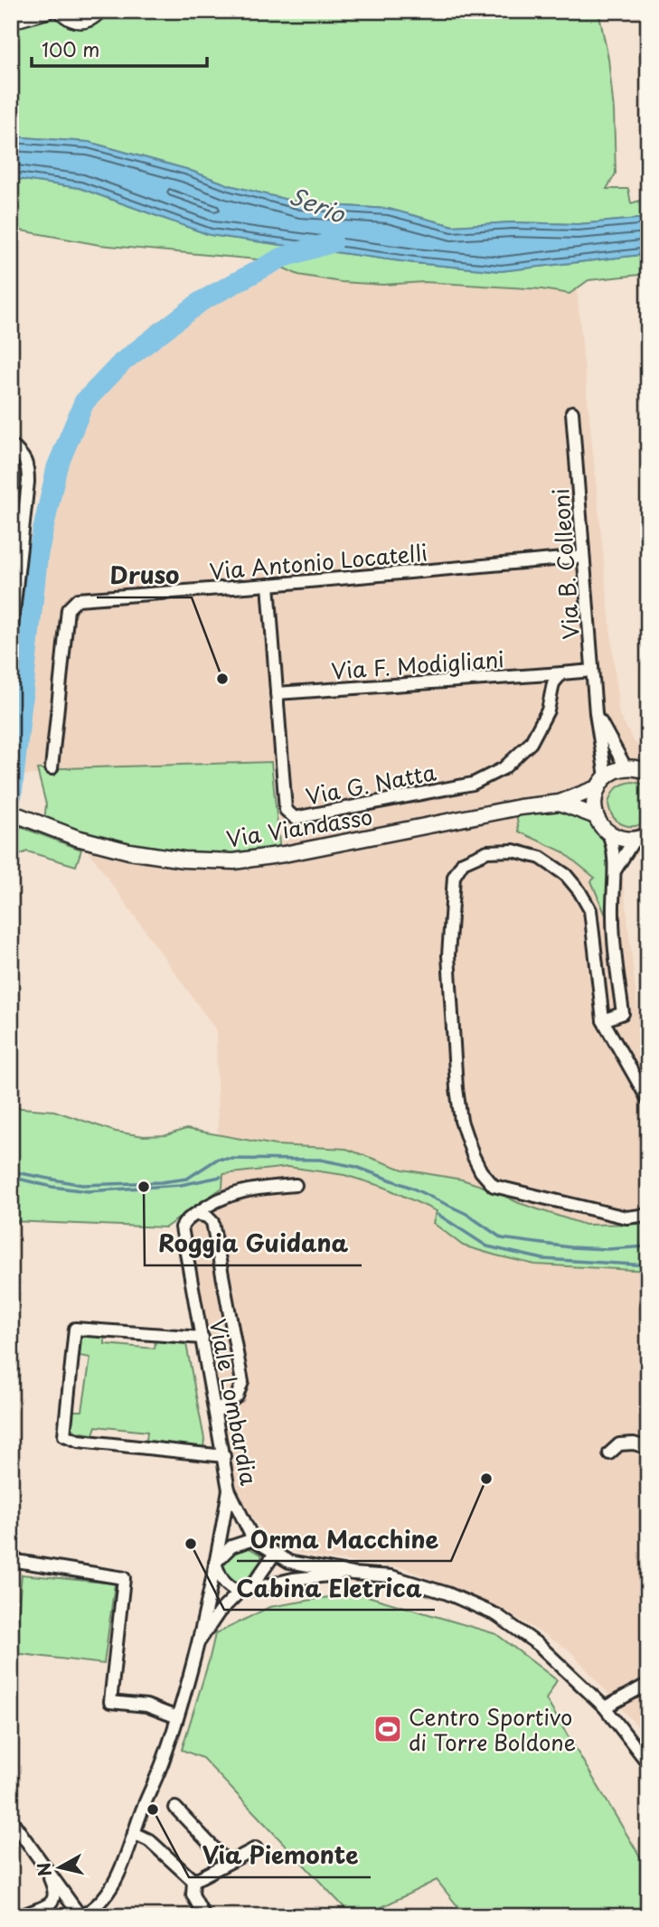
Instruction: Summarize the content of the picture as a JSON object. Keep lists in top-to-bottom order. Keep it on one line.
{"streets":{"street":["Via Antonio Locatelli","Via B. Colleoni","Via F. Modigliani","Via G. Natta","Via Viandasso","Viale Lombardia"]},"crossings":[["Via Antonio Locatelli","Via B. Colleoni"],["Via Antonio Locatelli","Via G. Natta"],["Via B. Colleoni","Via Viandasso"],["Via F. Modigliani","Via G. Natta"]],"water":["Serio"],"places":{"other":["Druso","Roggia Guidana","Orma Macchine","Cabina Eletrica","Via Piemonte"],"sports":["Centro Sportivo di Torre Boldone"]},"scale_bar":"100 m","north":"left"}
